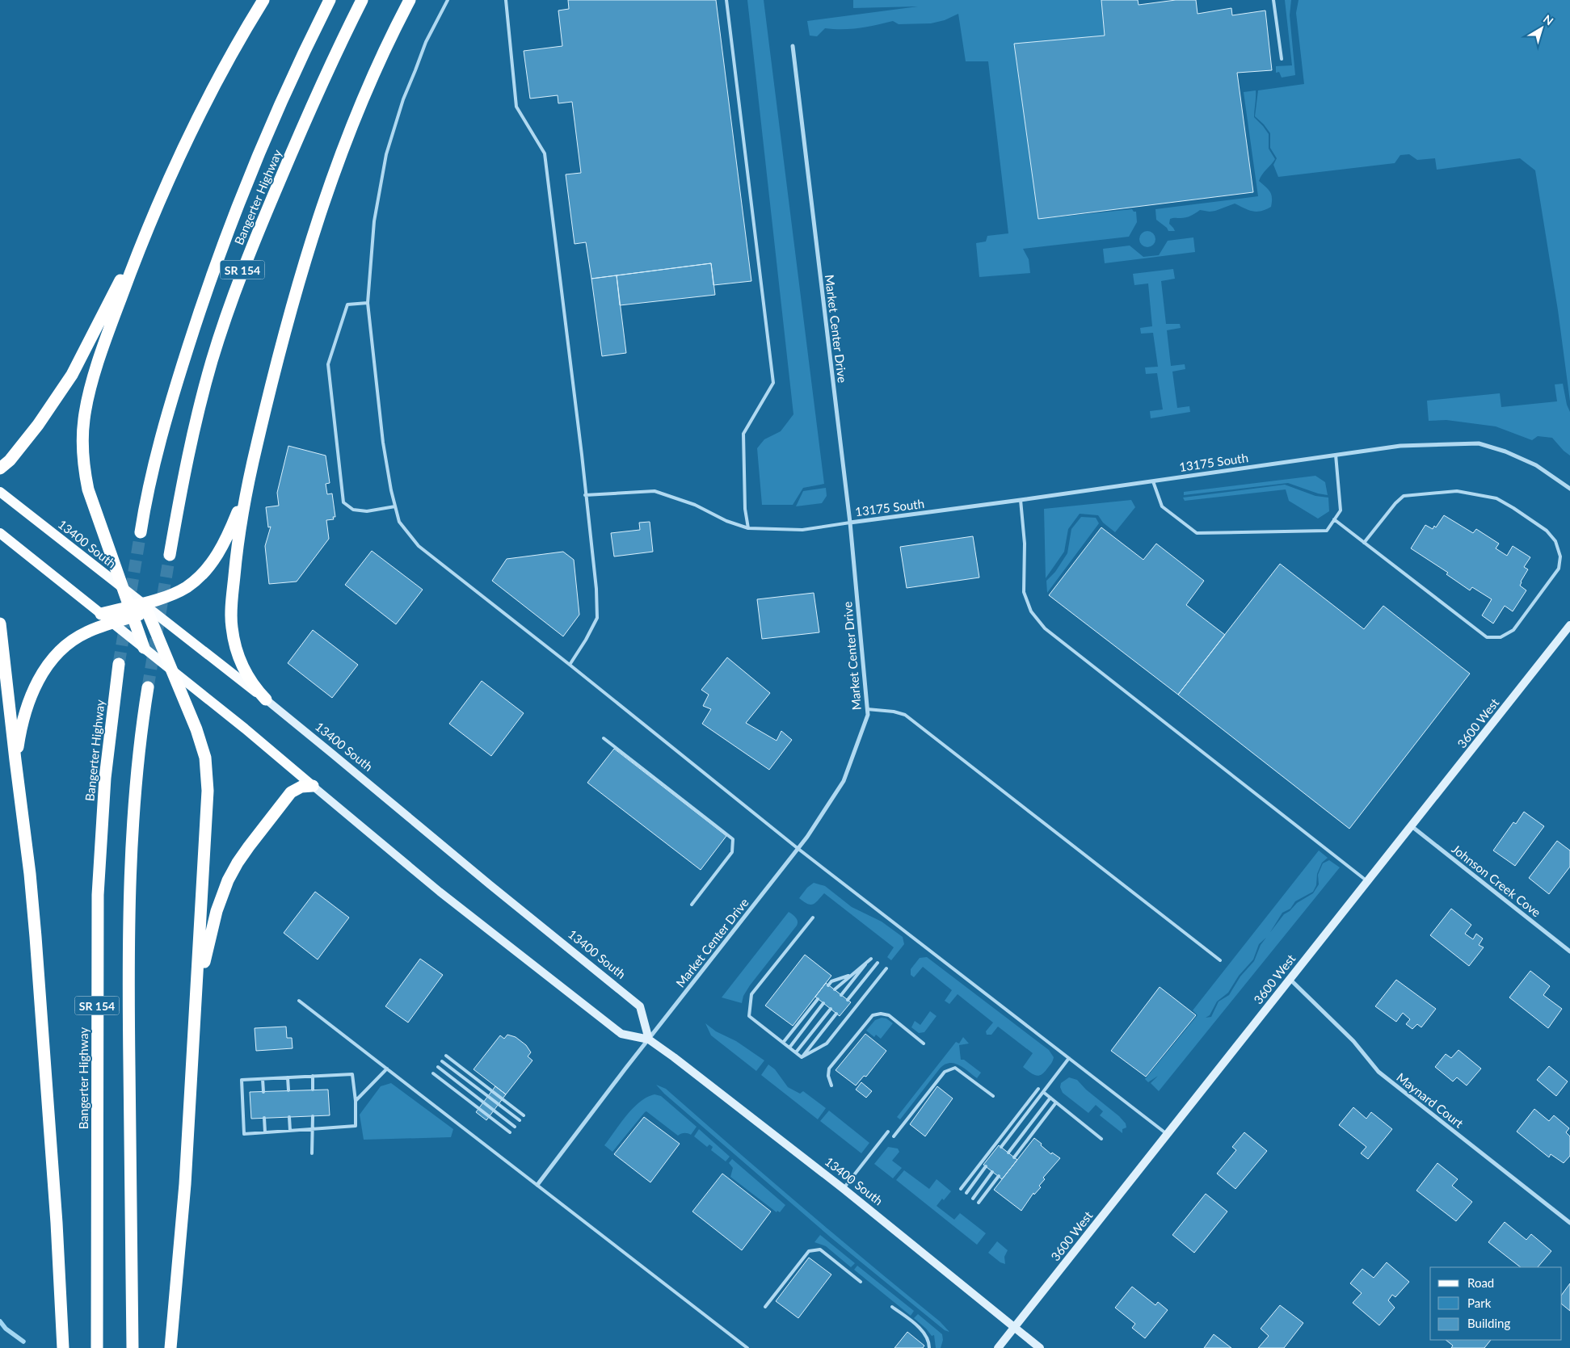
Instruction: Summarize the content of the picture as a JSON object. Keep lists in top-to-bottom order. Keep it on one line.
{"streets":{"highway":["Bangerter Highway","SR 154"],"main road":["13400 South","3600 West"],"street":["Market Center Drive","13175 South","Johnson Creek Cove","Maynard Court"]},"crossings":[["Market Center Drive","13175 South"],["Market Center Drive","13400 South"],["13400 South","3600 West"],["3600 West","Johnson Creek Cove"],["3600 West","Maynard Court"]],"legend":["Road","Park","Building"],"north":"top right"}
